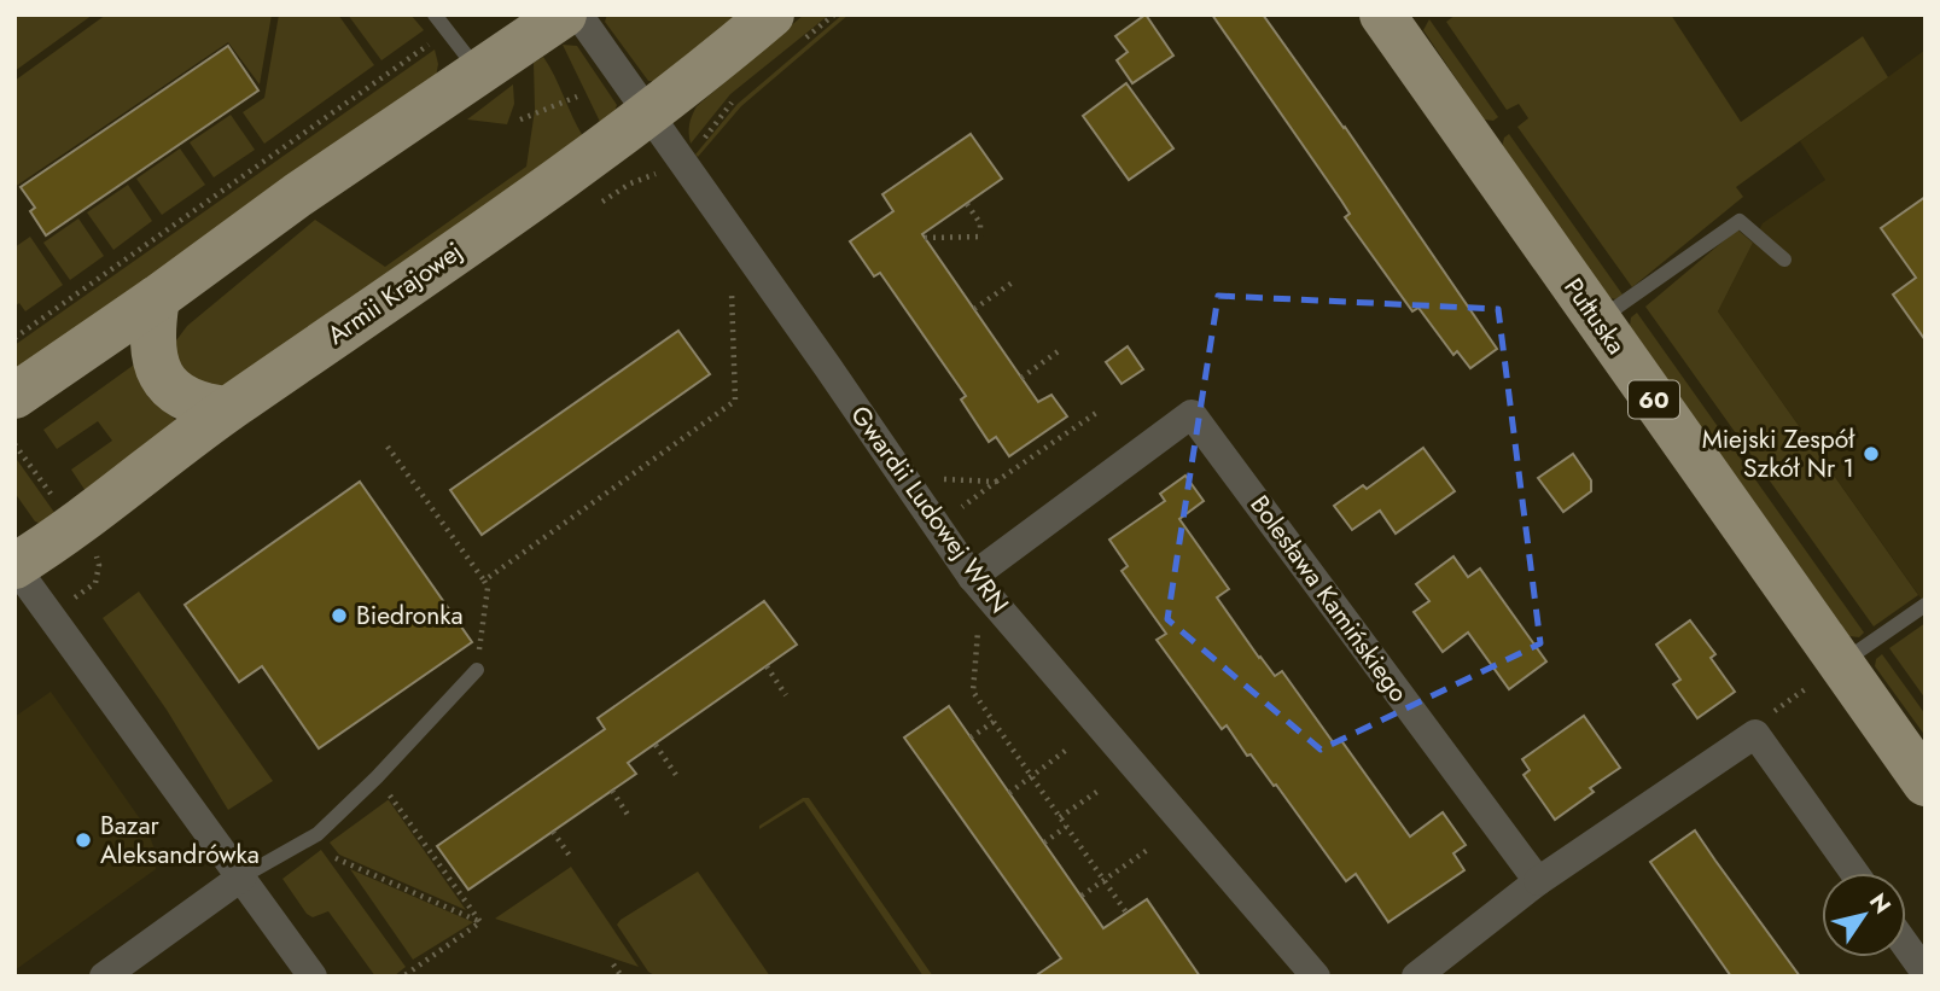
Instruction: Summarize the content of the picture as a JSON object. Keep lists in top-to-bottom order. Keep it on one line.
{"streets":{"main road":["Armii Krajowej","Pułtuska","60"],"street":["Gwardii Ludowej WRN","Bolesława Kamińskiego"]},"crossings":[["Armii Krajowej","Gwardii Ludowej WRN"],["Gwardii Ludowej WRN","Bolesława Kamińskiego"]],"places":["Miejski Zespół Szkół Nr 1","Biedronka","Bazar Aleksandrówka"],"north":"top right"}
